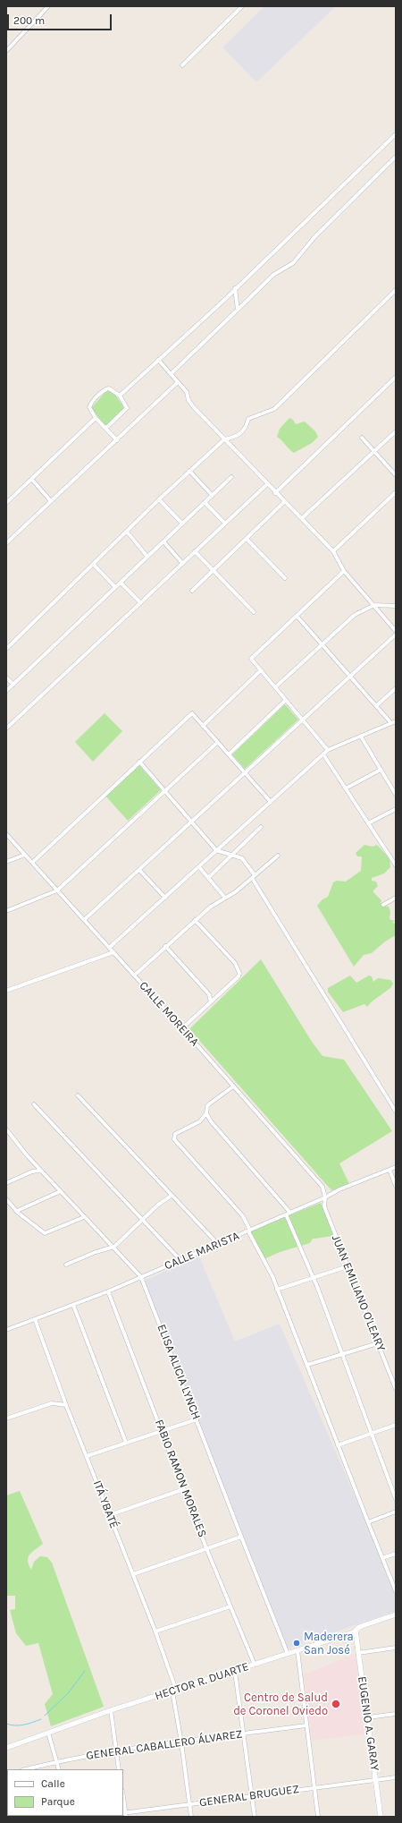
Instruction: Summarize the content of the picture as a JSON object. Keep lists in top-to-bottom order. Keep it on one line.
{"streets":{"street":["CALLE MOREIRA","CALLE MARISTA","JUAN EMILIANO O'LEARY","ELISA ALICIA LYNCH","FABIO RAMON MORALES","ITÁ YBATÉ","HECTOR R. DUARTE","EUGENIO A. GARAY","GENERAL CABALLERO ÁLVAREZ","GENERAL BRUGUEZ"]},"crossings":[["CALLE MOREIRA","CALLE MARISTA"],["CALLE MOREIRA","JUAN EMILIANO O'LEARY"],["CALLE MARISTA","JUAN EMILIANO O'LEARY"],["CALLE MARISTA","ELISA ALICIA LYNCH"],["CALLE MARISTA","FABIO RAMON MORALES"],["CALLE MARISTA","ITÁ YBATÉ"],["ELISA ALICIA LYNCH","HECTOR R. DUARTE"],["FABIO RAMON MORALES","HECTOR R. DUARTE"],["ITÁ YBATÉ","HECTOR R. DUARTE"],["ITÁ YBATÉ","GENERAL CABALLERO ÁLVAREZ"],["ITÁ YBATÉ","GENERAL BRUGUEZ"],["HECTOR R. DUARTE","EUGENIO A. GARAY"],["EUGENIO A. GARAY","GENERAL BRUGUEZ"]],"places":["Maderera San José","Centro de Salud de Coronel Oviedo"],"legend":["Calle","Parque"],"scale_bar":"200 m"}
